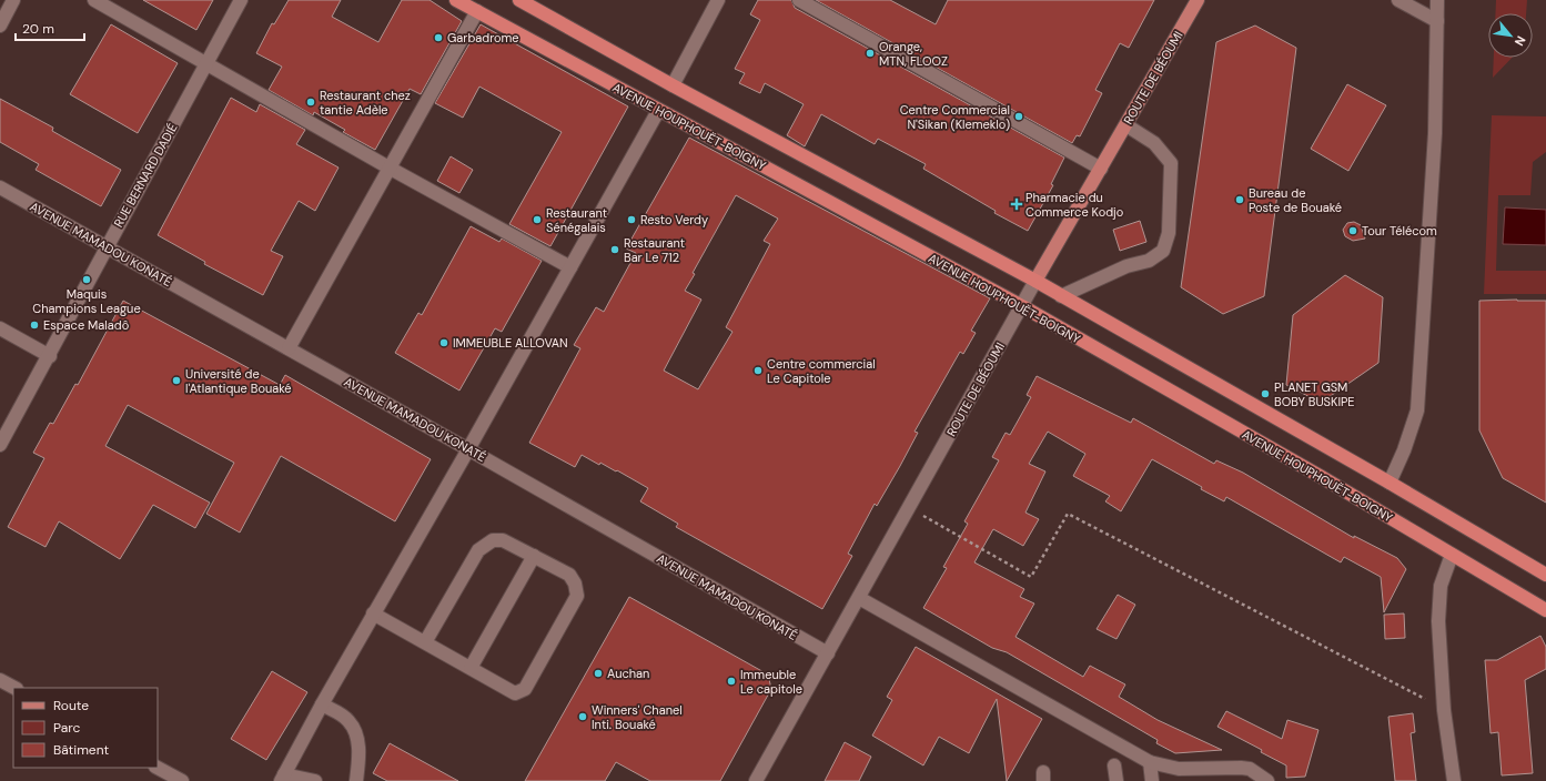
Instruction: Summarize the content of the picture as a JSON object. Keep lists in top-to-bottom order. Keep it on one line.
{"streets":{"highway":["AVENUE HOUPHOUËT-BOIGNY"],"main road":["ROUTE DE BÉOUMI"],"street":["RUE BERNARD DADIÉ","AVENUE MAMADOU KONATÉ"]},"crossings":[["ROUTE DE BÉOUMI","AVENUE HOUPHOUËT-BOIGNY"],["ROUTE DE BÉOUMI","AVENUE MAMADOU KONATÉ"],["RUE BERNARD DADIÉ","AVENUE MAMADOU KONATÉ"]],"places":{"other":["Garbadrome","Orange, MTN, FLOOZ","Restaurant chez tantie Adèle","Centre Commercial N'Sikan (Klemeklo)","Bureau de Poste de Bouaké","Restaurant Sénégalais","Resto Verdy","Tour Télécom","Restaurant Bar Le 712","Maquis Champions League","Espace Maladô","IMMEUBLE ALLOVAN","Centre commercial Le Capitole","Université de l'Atlantique Bouaké","PLANET GSM BOBY BUSKIPE","Auchan","Immeuble Le capitole","Winners' Chanel Inti. Bouaké"],"health":["Pharmacie du Commerce Kodjo"]},"legend":["Route","Parc","Bâtiment"],"scale_bar":"20 m","north":"bottom right"}
